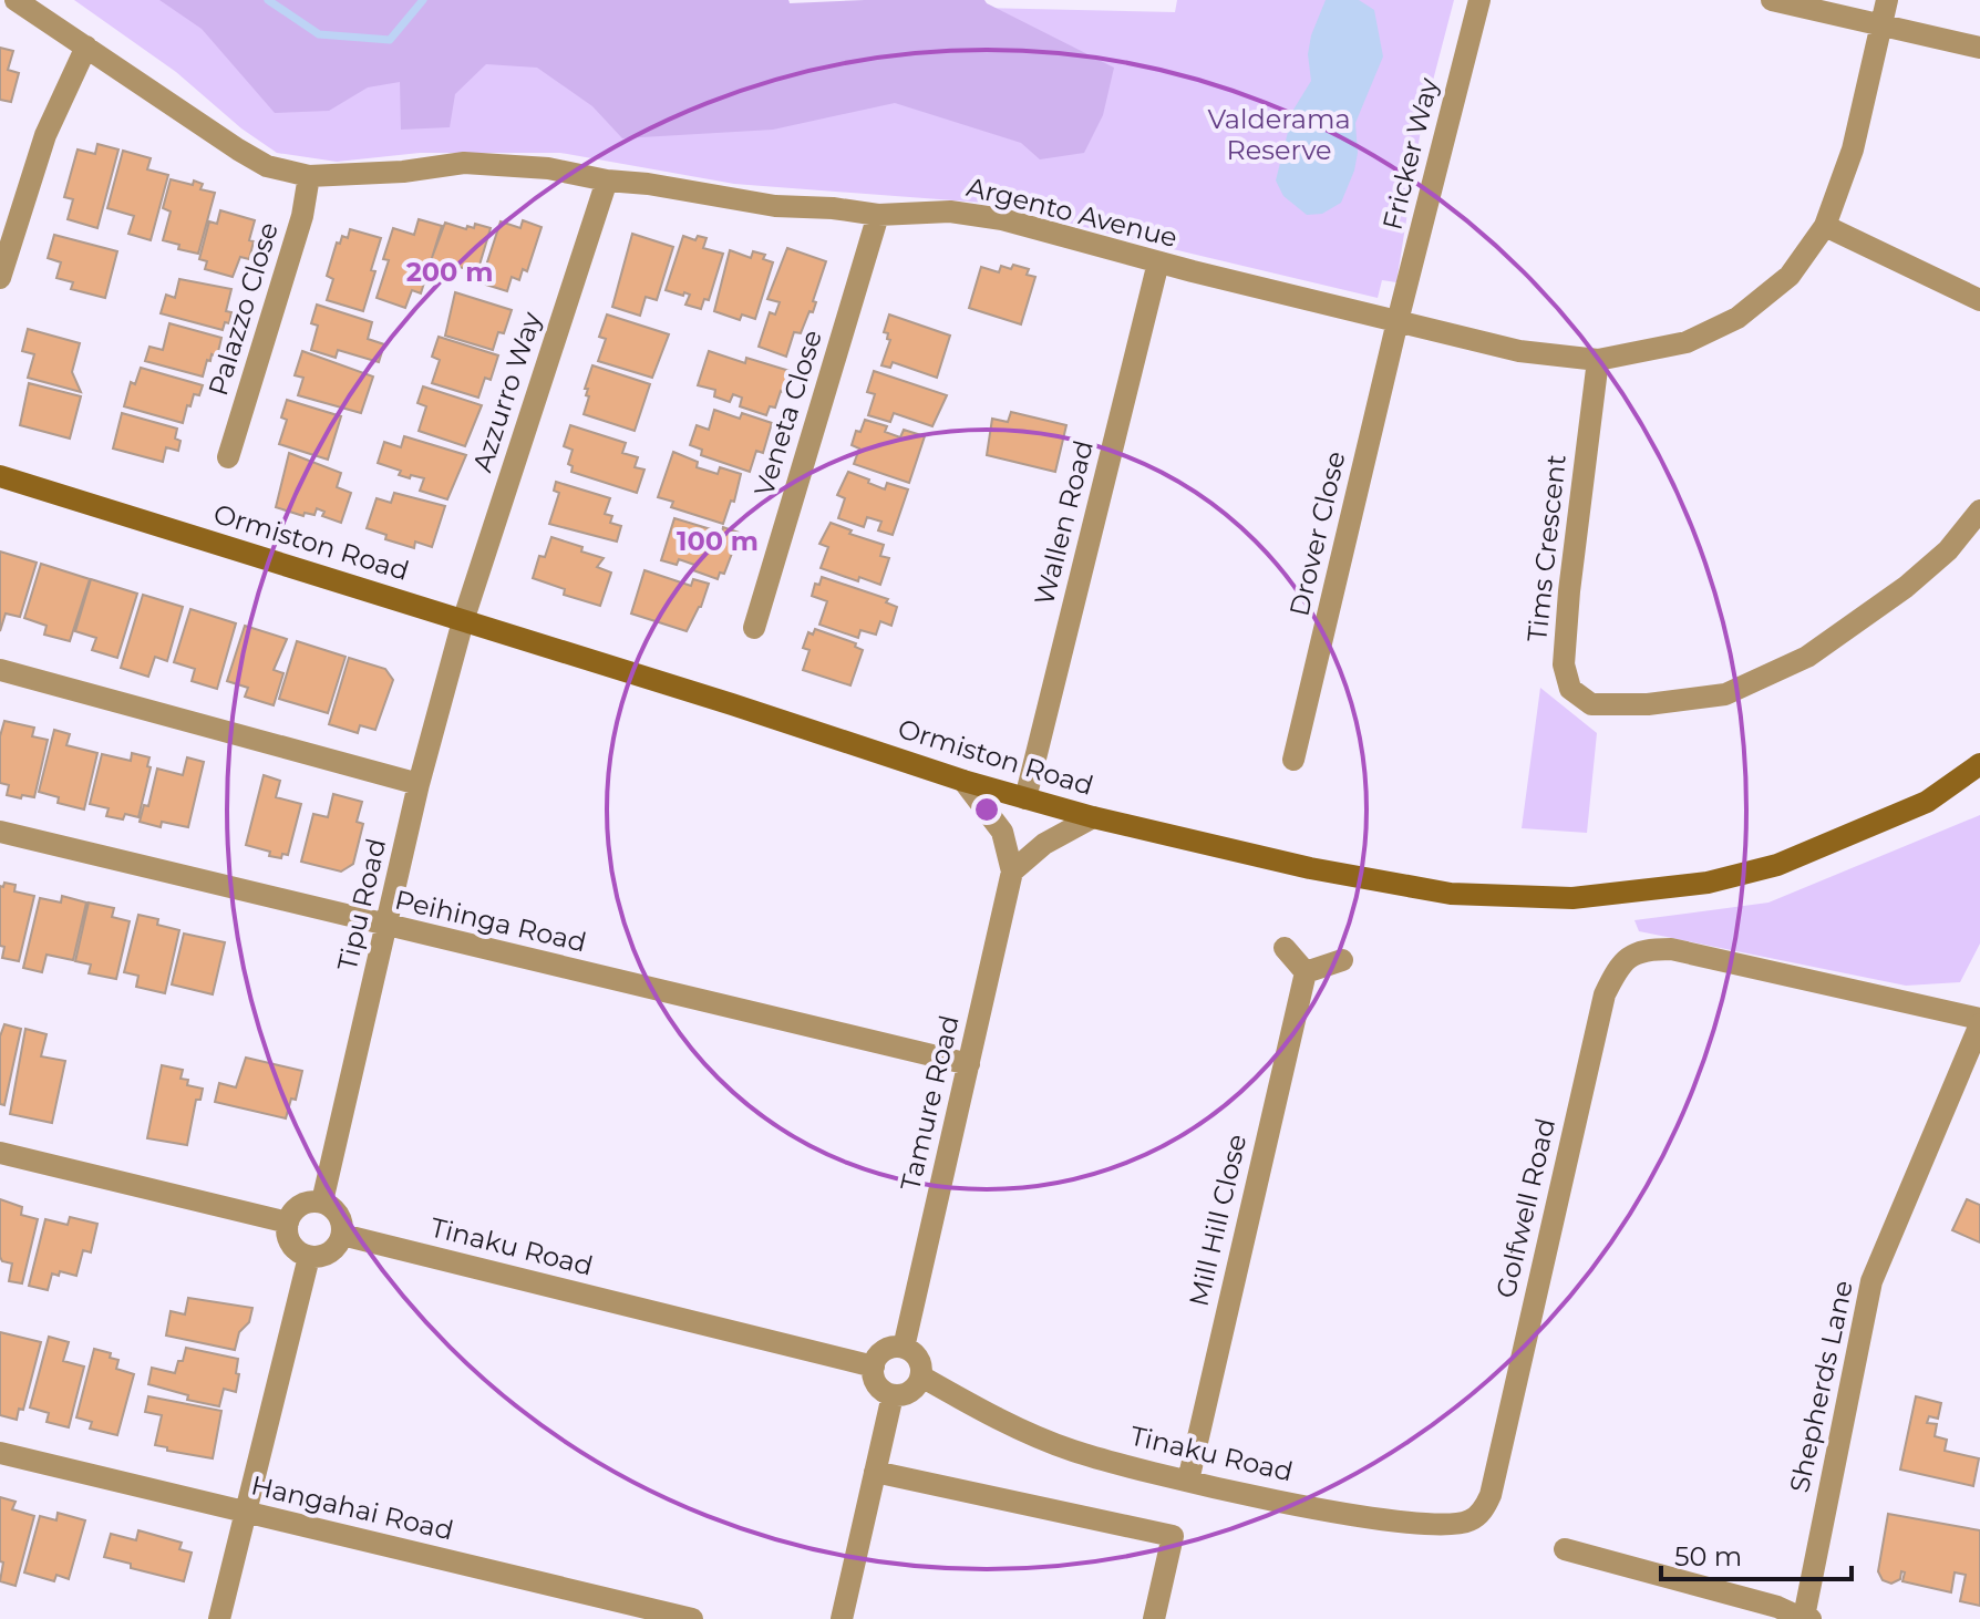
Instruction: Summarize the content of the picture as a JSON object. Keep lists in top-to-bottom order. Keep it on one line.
{"streets":{"main road":["Ormiston Road"],"street":["Fricker Way","Argento Avenue","Palazzo Close","Azzurro Way","Veneta Close","Wallen Road","Drover Close","Tims Crescent","Tipu Road","Peihinga Road","Tamure Road","Golfwell Road","Mill Hill Close","Tinaku Road","Shepherds Lane","Hangahai Road"]},"crossings":[["Fricker Way","Argento Avenue"],["Fricker Way","Drover Close"],["Argento Avenue","Palazzo Close"],["Argento Avenue","Azzurro Way"],["Argento Avenue","Veneta Close"],["Argento Avenue","Wallen Road"],["Argento Avenue","Drover Close"],["Argento Avenue","Tims Crescent"],["Azzurro Way","Ormiston Road"],["Azzurro Way","Tipu Road"],["Wallen Road","Ormiston Road"],["Ormiston Road","Tipu Road"],["Ormiston Road","Tamure Road"],["Tipu Road","Peihinga Road"],["Tipu Road","Tinaku Road"],["Peihinga Road","Tamure Road"],["Tamure Road","Tinaku Road"],["Golfwell Road","Tinaku Road"],["Golfwell Road","Shepherds Lane"],["Mill Hill Close","Tinaku Road"]],"parks":["Valderama Reserve"],"scale_bar":"50 m","rings":["200 m","100 m"]}
